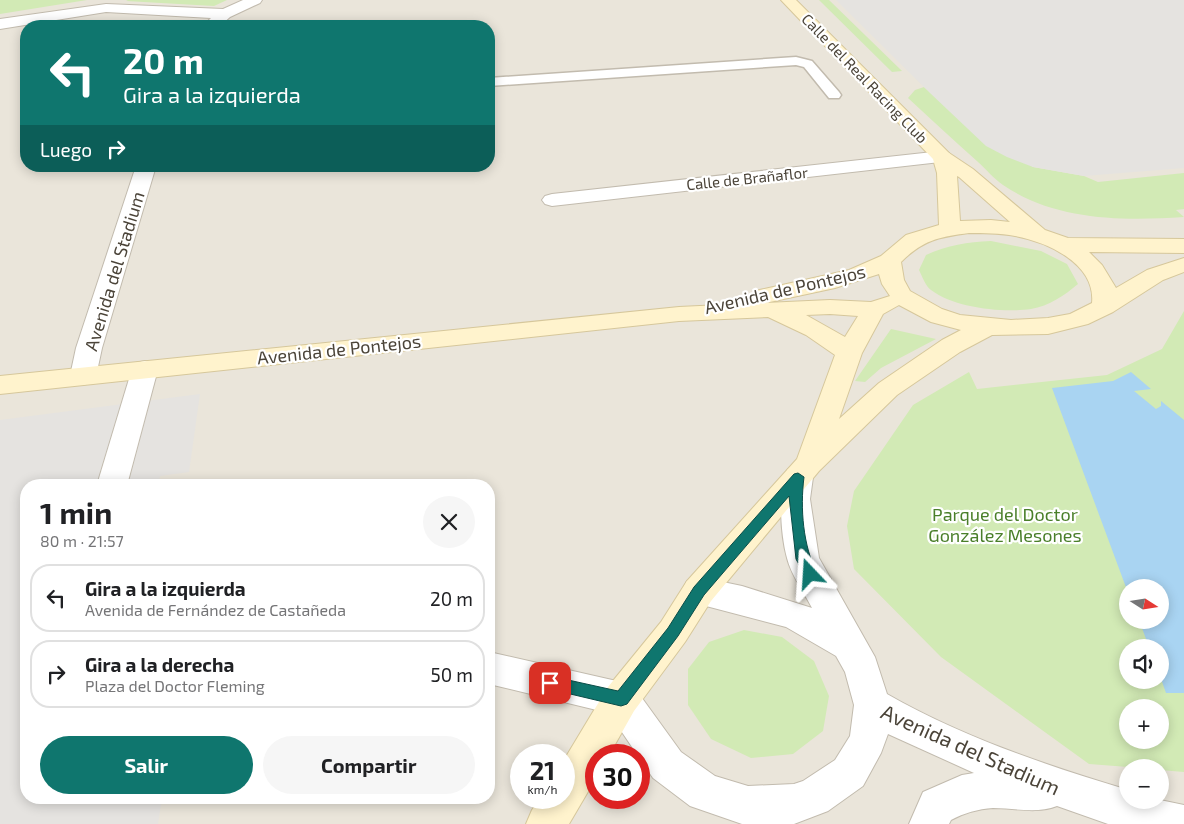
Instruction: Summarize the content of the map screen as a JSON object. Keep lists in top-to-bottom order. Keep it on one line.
{"streets":{"main road":["Calle del Real Racing Club","Avenida de Pontejos"],"street":["Calle de Brañaflor","Avenida del Stadium"]},"crossings":[["Calle del Real Racing Club","Calle de Brañaflor"],["Avenida del Stadium","Avenida de Pontejos"]],"parks":["Parque del Doctor González Mesones"],"north":"right","page":{"turn":["20 m","Gira a la izquierda"],"then":"Luego","heading":["1 min","80 m · 21:57"],"list":[{"name":"Gira a la izquierda","note":"Avenida de Fernández de Castañeda","value":"20 m"},{"name":"Gira a la derecha","note":"Plaza del Doctor Fleming","value":"50 m"}],"map_buttons":["+","−"],"buttons":["Salir","Compartir"],"speed":"21 km/h","limit":"30"}}
